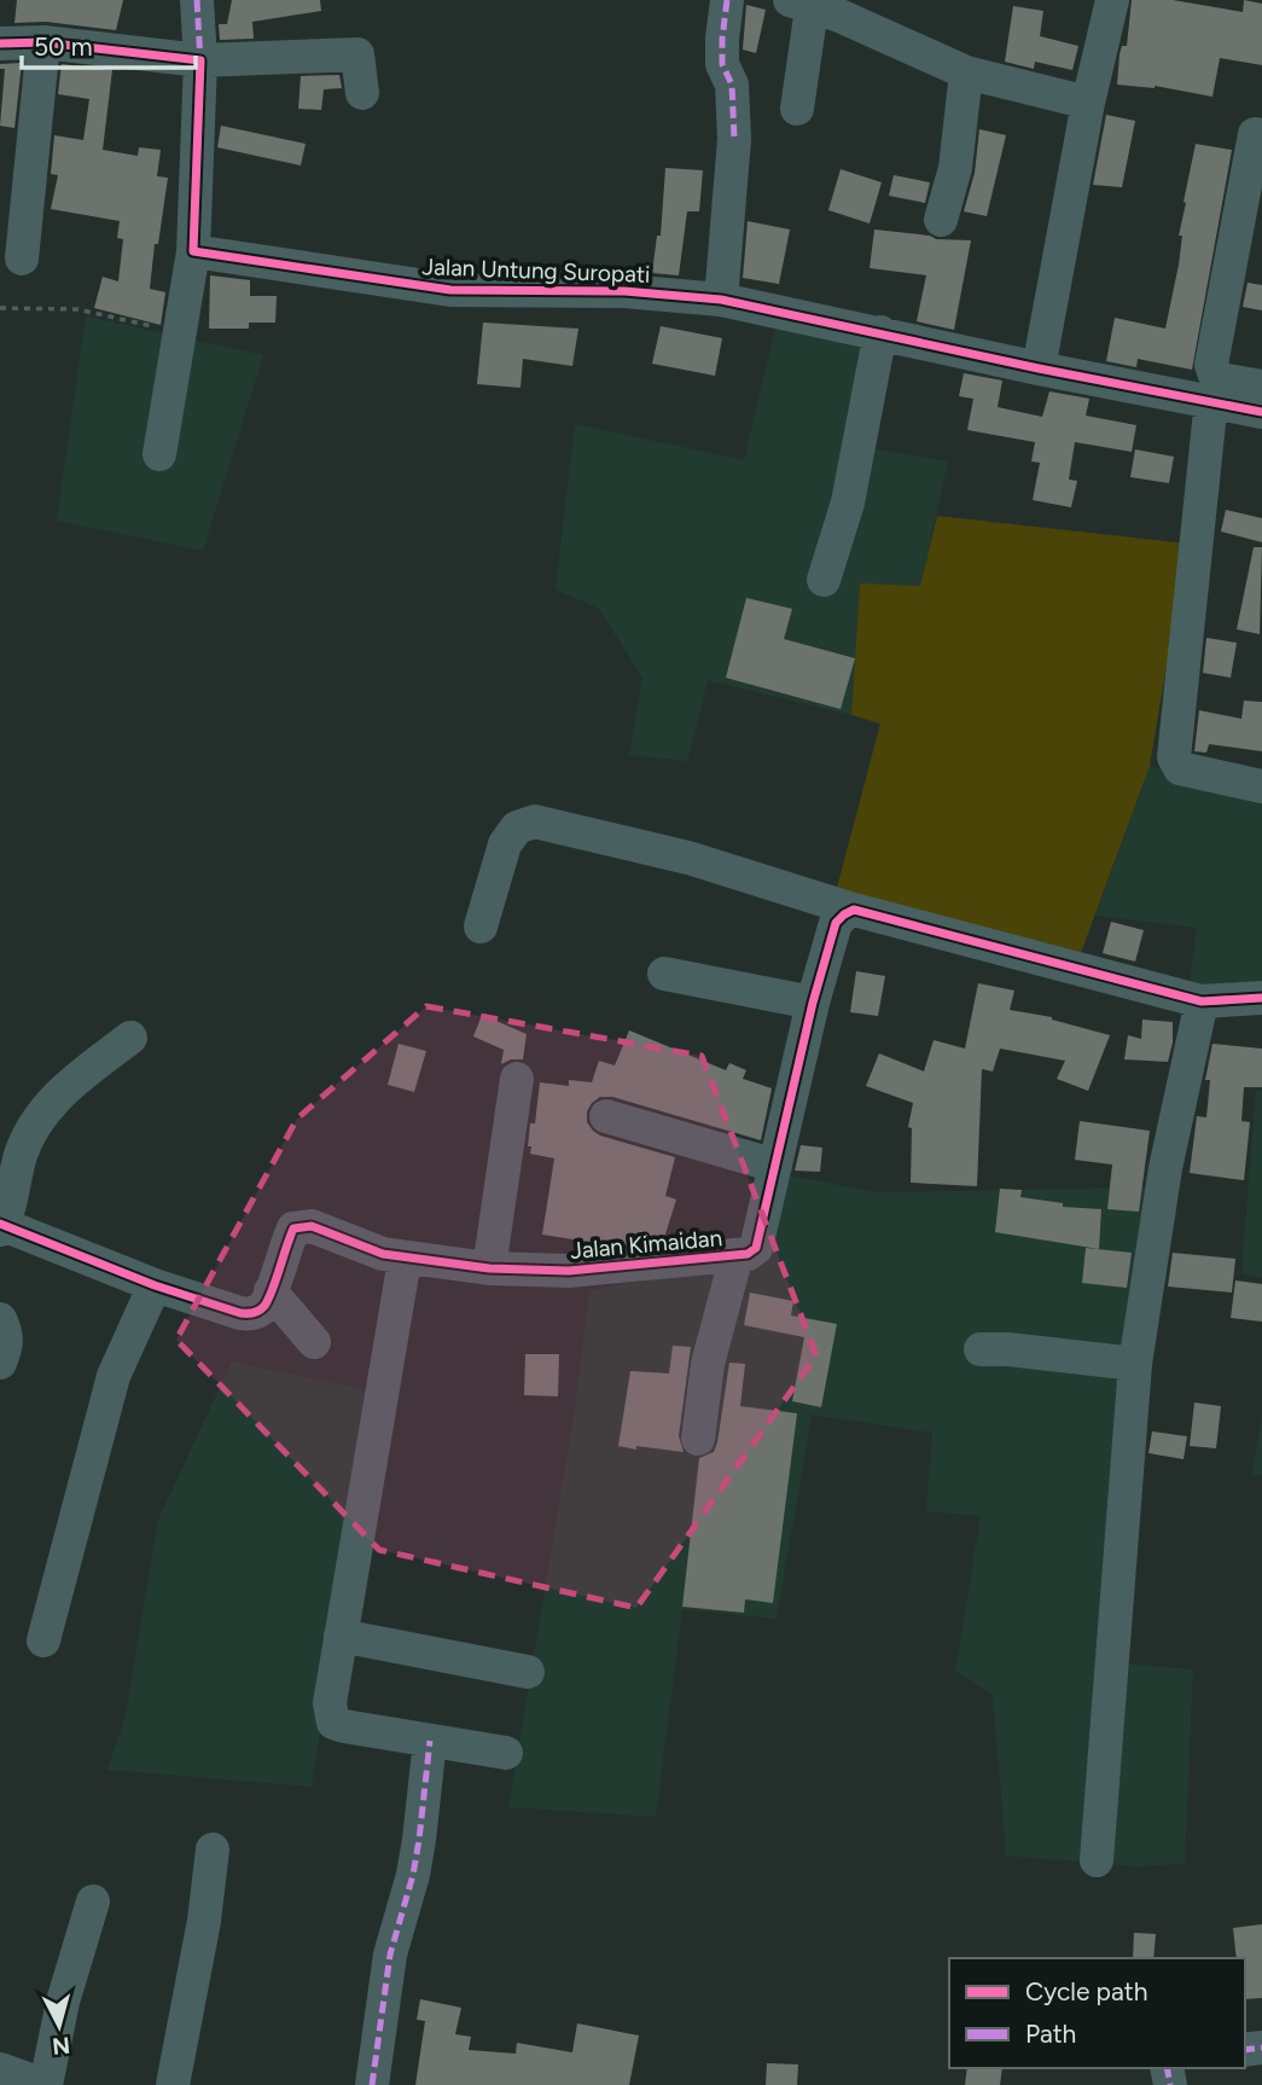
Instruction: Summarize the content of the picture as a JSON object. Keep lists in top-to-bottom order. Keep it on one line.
{"streets":{"street":["Jalan Untung Suropati","Jalan Kimaidan"]},"legend":["Cycle path","Path"],"scale_bar":"50 m","north":"bottom"}
